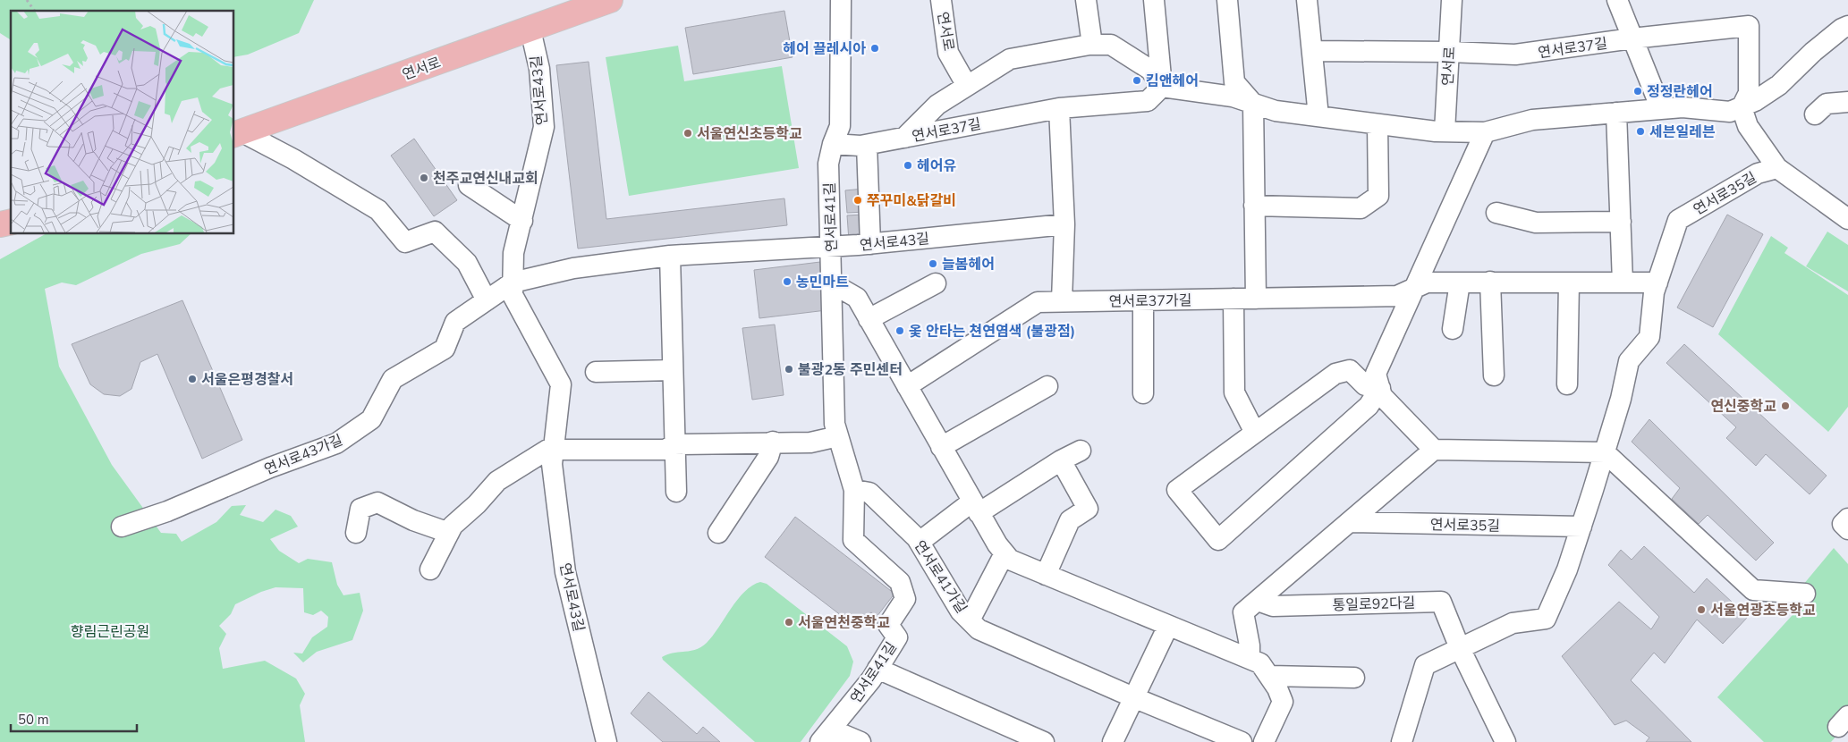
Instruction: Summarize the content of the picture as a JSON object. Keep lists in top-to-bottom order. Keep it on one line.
{"streets":{"main road":["연서로"],"street":["연서로37길","연서로43길","연서로35길","연서로41길","연서로37가길","연서로43가길","연서로41가길","통일로92다길"]},"crossings":[["연서로","연서로37길"],["연서로","연서로43길"],["연서로37길","연서로41길"],["연서로43길","연서로41길"],["연서로43길","연서로43가길"],["연서로35길","통일로92다길"],["연서로41길","연서로41가길"]],"parks":["향림근린공원"],"places":["헤어 끌레시아","킴앤헤어","정정란헤어","세븐일레븐","서울연신초등학교","헤어유","천주교연신내교회","쭈꾸미&닭갈비","늘봄헤어","농민마트","옻 안타는 쳔연염색 (불광점)","불광2동 주민센터","서울은평경찰서","연신중학교","서울연광초등학교","서울연천중학교"],"scale_bar":"50 m"}
